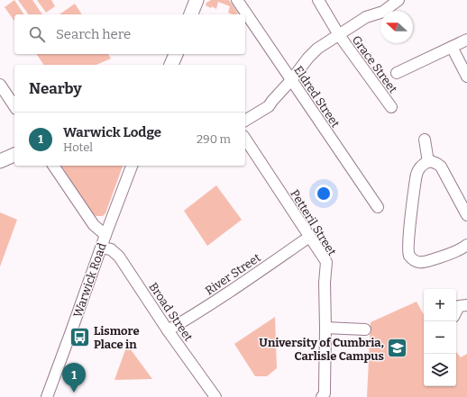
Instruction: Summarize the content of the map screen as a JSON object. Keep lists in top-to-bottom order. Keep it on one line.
{"streets":{"street":["Grace Street","Eldred Street","Petteril Street","River Street","Warwick Road","Broad Street"]},"crossings":[["Petteril Street","River Street"],["River Street","Broad Street"],["Warwick Road","Broad Street"]],"places":{"bus stop":["Lismore Place in"],"school or university":["University of Cumbria, Carlisle Campus"]},"north":"left","page":{"search":"Search here","heading":"Nearby","list":[{"mark":"1","name":"Warwick Lodge","note":"Hotel","value":"290 m"}],"map_buttons":["+","−"],"pins":"1"}}
